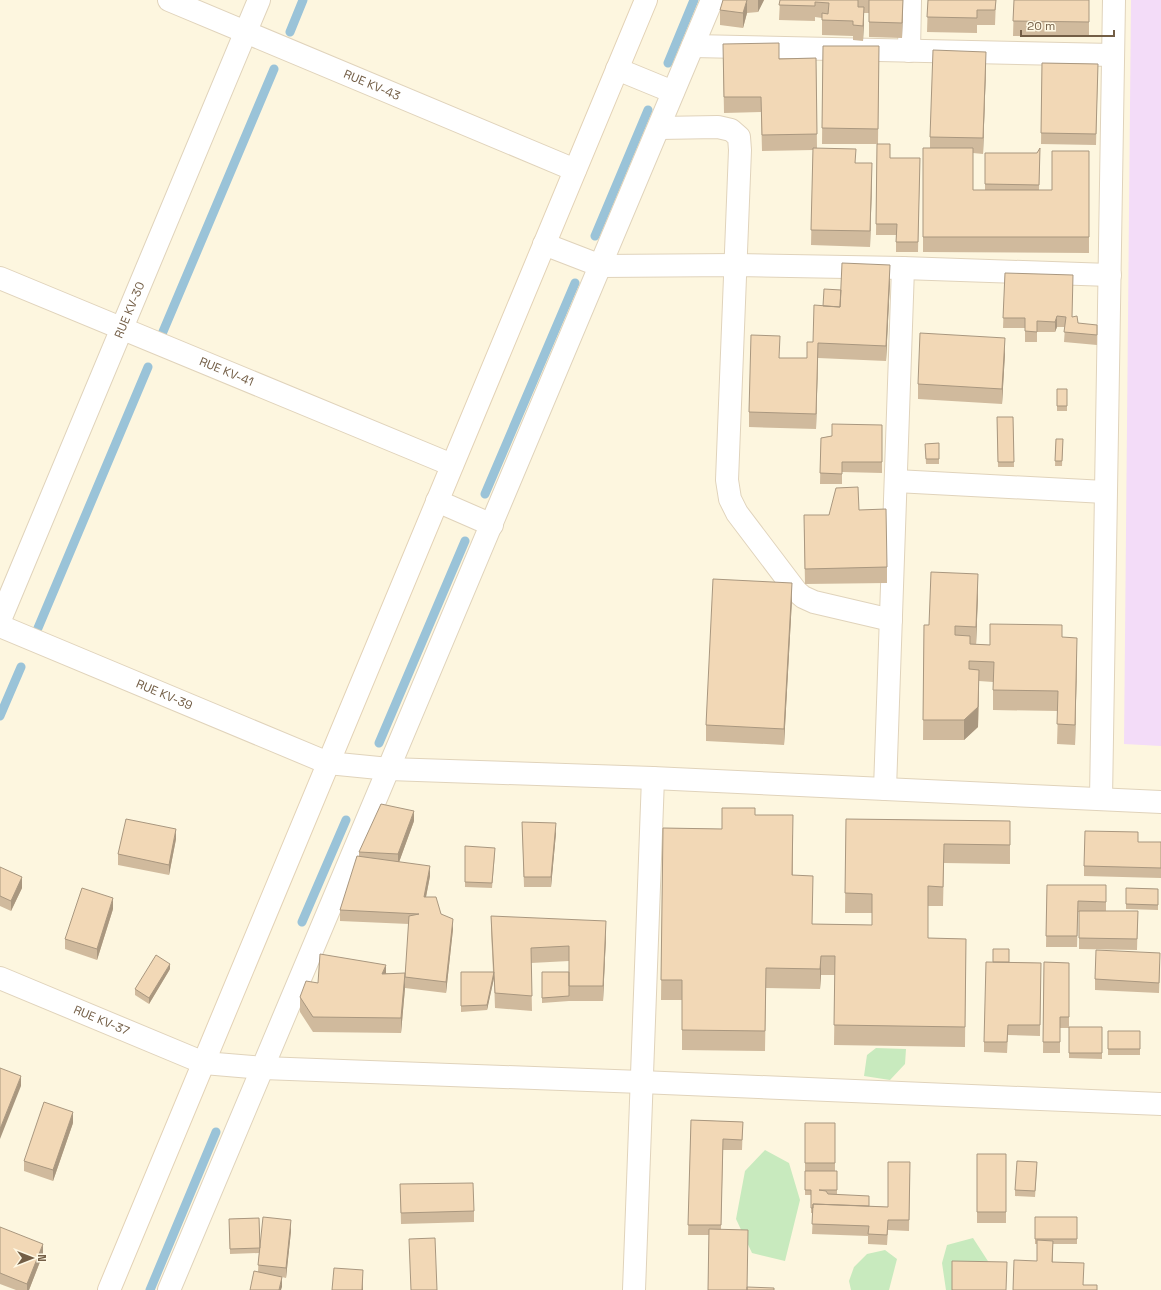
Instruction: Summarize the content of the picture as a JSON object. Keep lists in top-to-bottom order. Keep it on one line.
{"streets":{"street":["RUE KV-43","RUE KV-30","RUE KV-41","RUE KV-39","RUE KV-37"]},"crossings":[["RUE KV-43","RUE KV-30"],["RUE KV-30","RUE KV-41"]],"scale_bar":"20 m","north":"right"}
